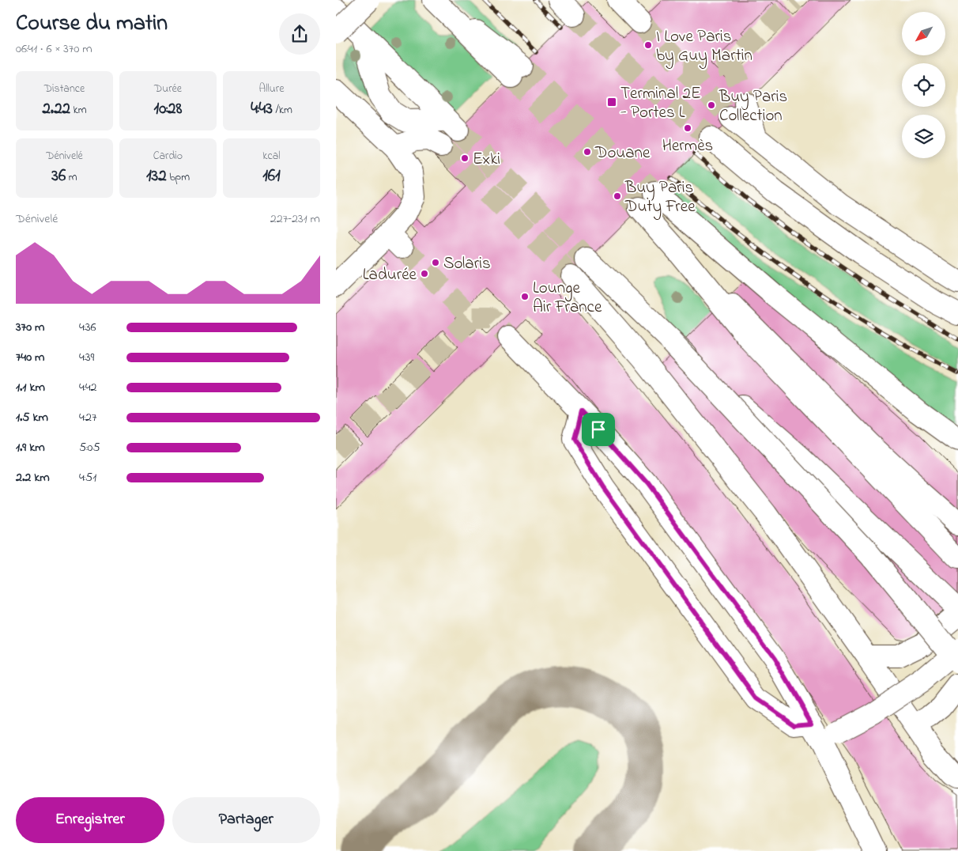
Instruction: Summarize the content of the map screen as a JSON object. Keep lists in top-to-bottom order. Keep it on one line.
{"places":{"other":["I Love Paris by Guy Martin","Buy Paris Collection","Hermès","Douane","Exki","Buy Paris Duty Free","Solaris","Ladurée","Lounge Air France"],"transit":["Terminal 2E - Portes L"]},"north":"bottom left","page":{"heading":["Course du matin","06:41 · 6 × 370 m"],"stats":[["Distance","2.22 km"],["Durée","10:28"],["Allure","4:43 /km"],["Dénivelé","36 m"],["Cardio","132 bpm"],["kcal","161"]],"chart":["Dénivelé","227–231 m"],"list":[{"name":"370 m","note":"4:36"},{"name":"740 m","note":"4:39"},{"name":"1.1 km","note":"4:42"},{"name":"1.5 km","note":"4:27"},{"name":"1.9 km","note":"5:05"},{"name":"2.2 km","note":"4:51"}],"buttons":["Enregistrer","Partager"]}}
